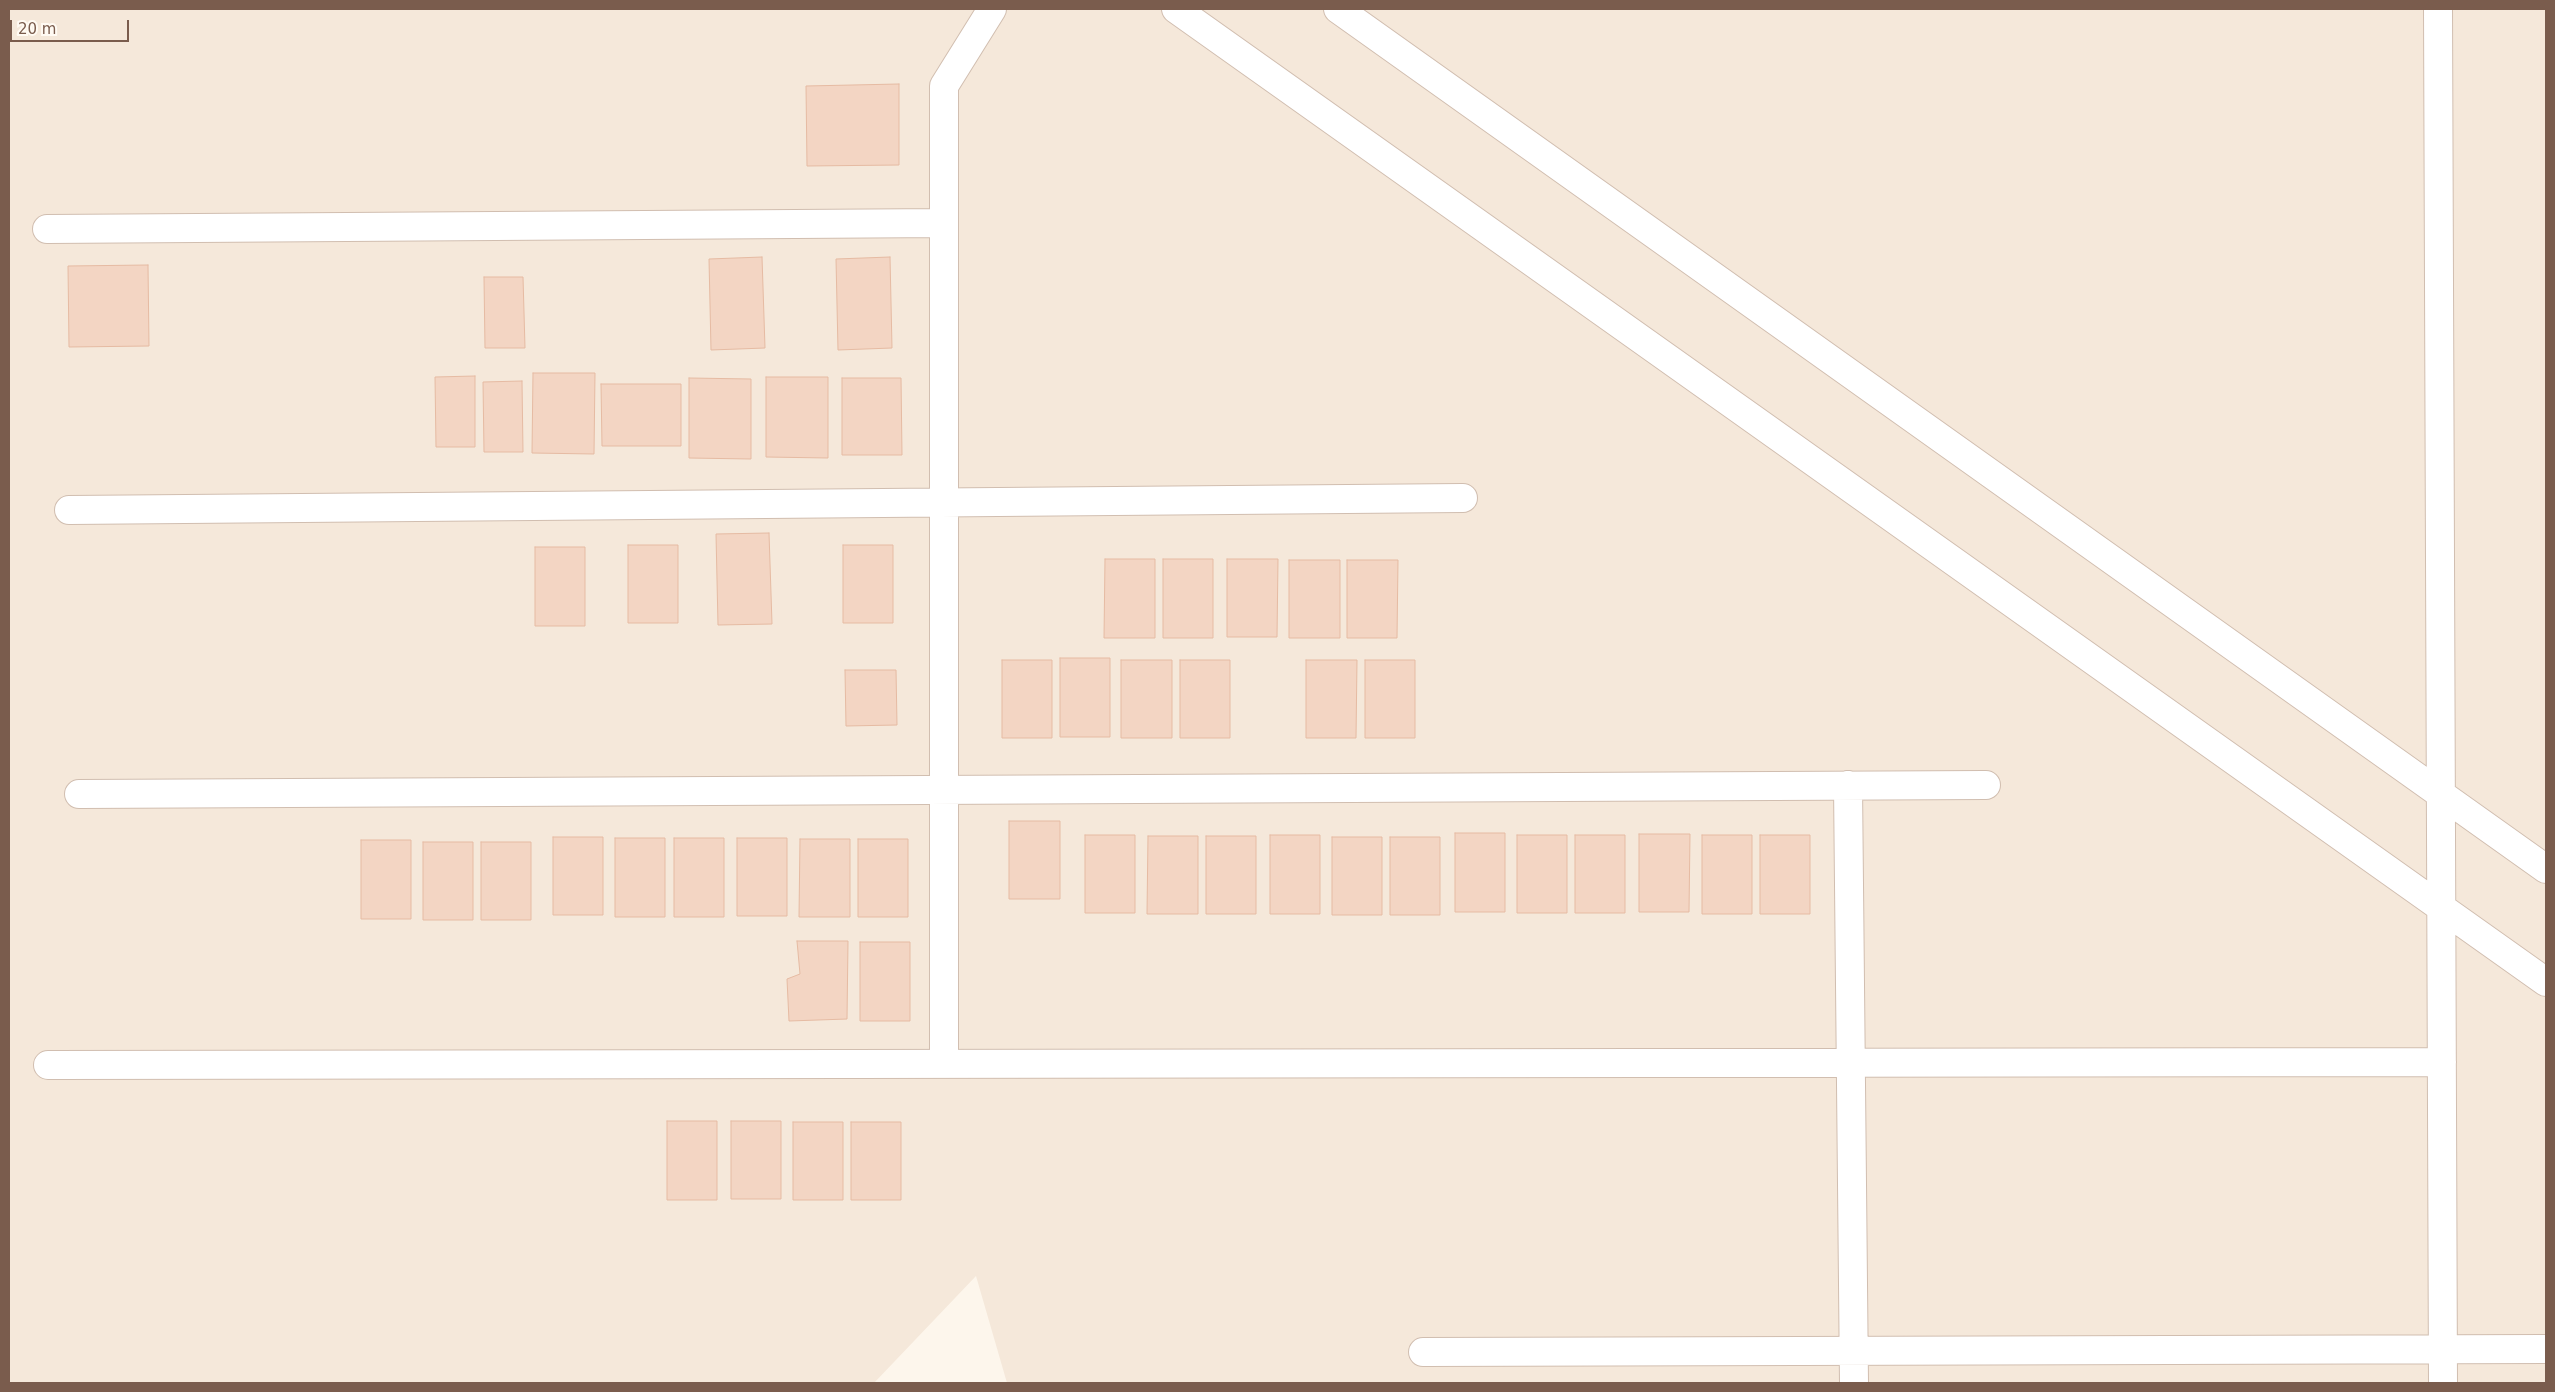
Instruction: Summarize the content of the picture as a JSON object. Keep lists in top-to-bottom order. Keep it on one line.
{"scale_bar":"20 m"}
